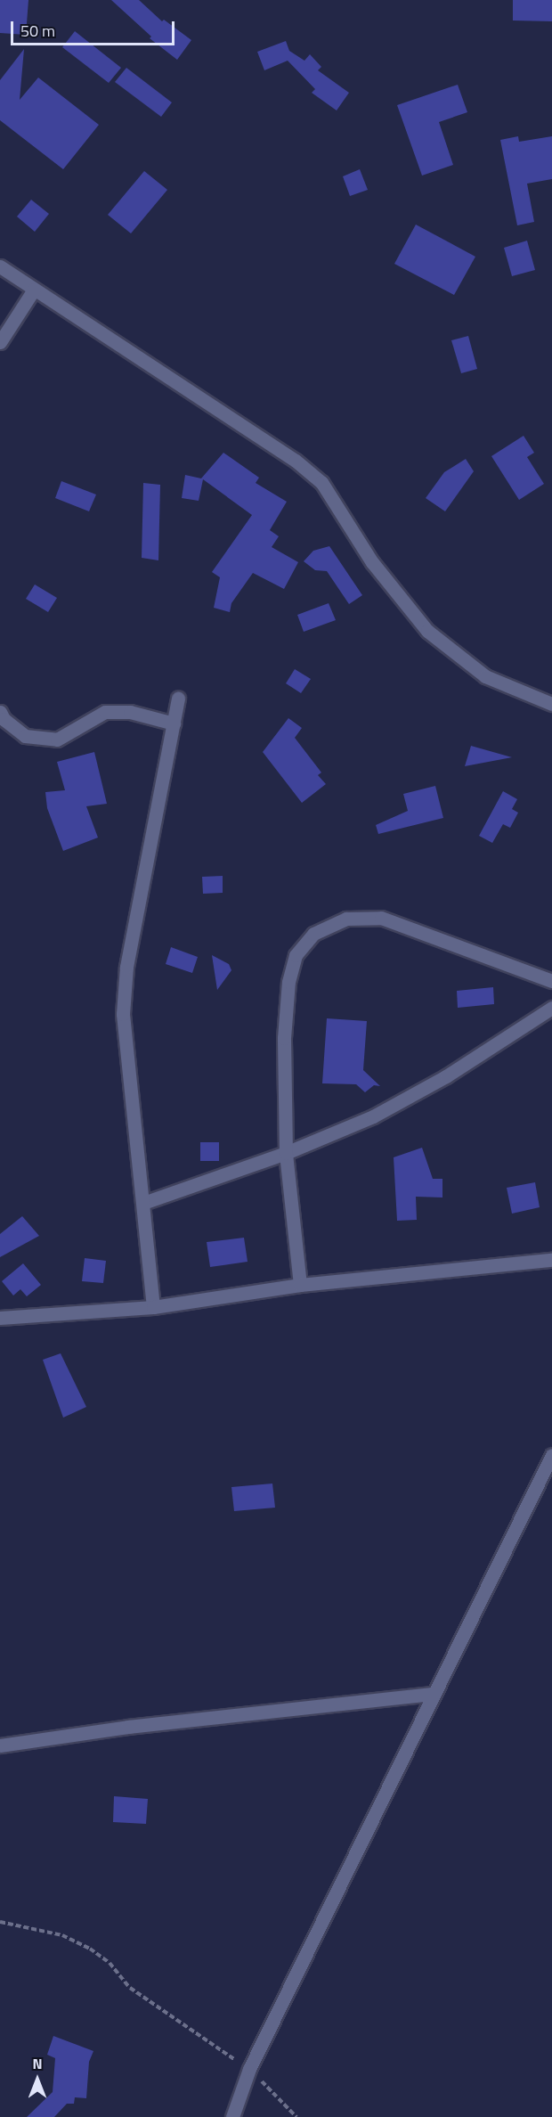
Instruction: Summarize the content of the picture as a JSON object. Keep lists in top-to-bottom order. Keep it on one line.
{"scale_bar":"50 m","north":"top"}
